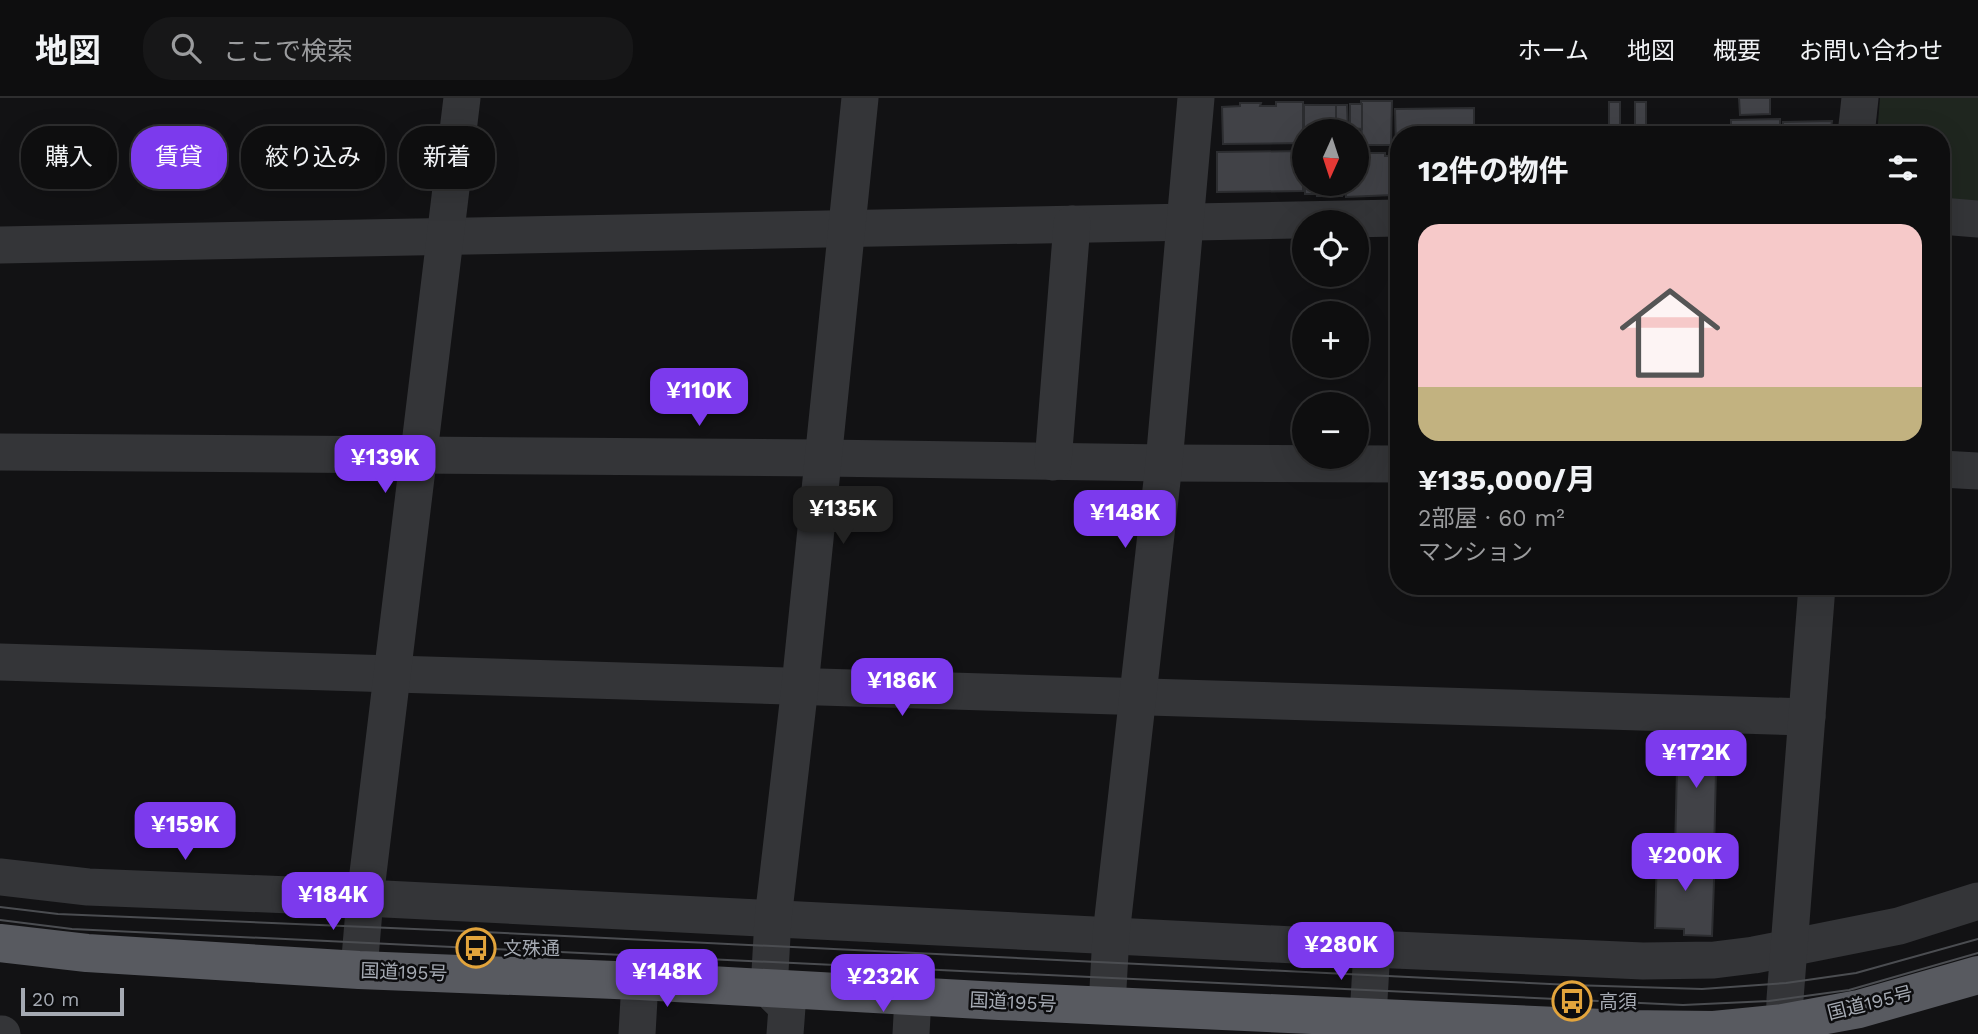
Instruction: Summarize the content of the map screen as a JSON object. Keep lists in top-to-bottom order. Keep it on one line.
{"streets":{"highway":["国道195号"]},"places":{"bus stop":["文殊通","高須"]},"scale_bar":"20 m","north":"bottom","page":{"header":"地図","search":"ここで検索","nav":["ホーム","地図","概要","お問い合わせ"],"map_buttons":["+","−"],"chip":["購入","賃貸","絞り込み","新着"],"heading":"12件の物件","list":[{"name":"¥135,000/月","note":"2部屋 · 60 m² · マンション"}],"price":["¥110K","¥139K","¥135K","¥148K","¥186K","¥172K","¥159K","¥200K","¥184K","¥280K","¥148K","¥232K"],"scale":"20 m"}}
